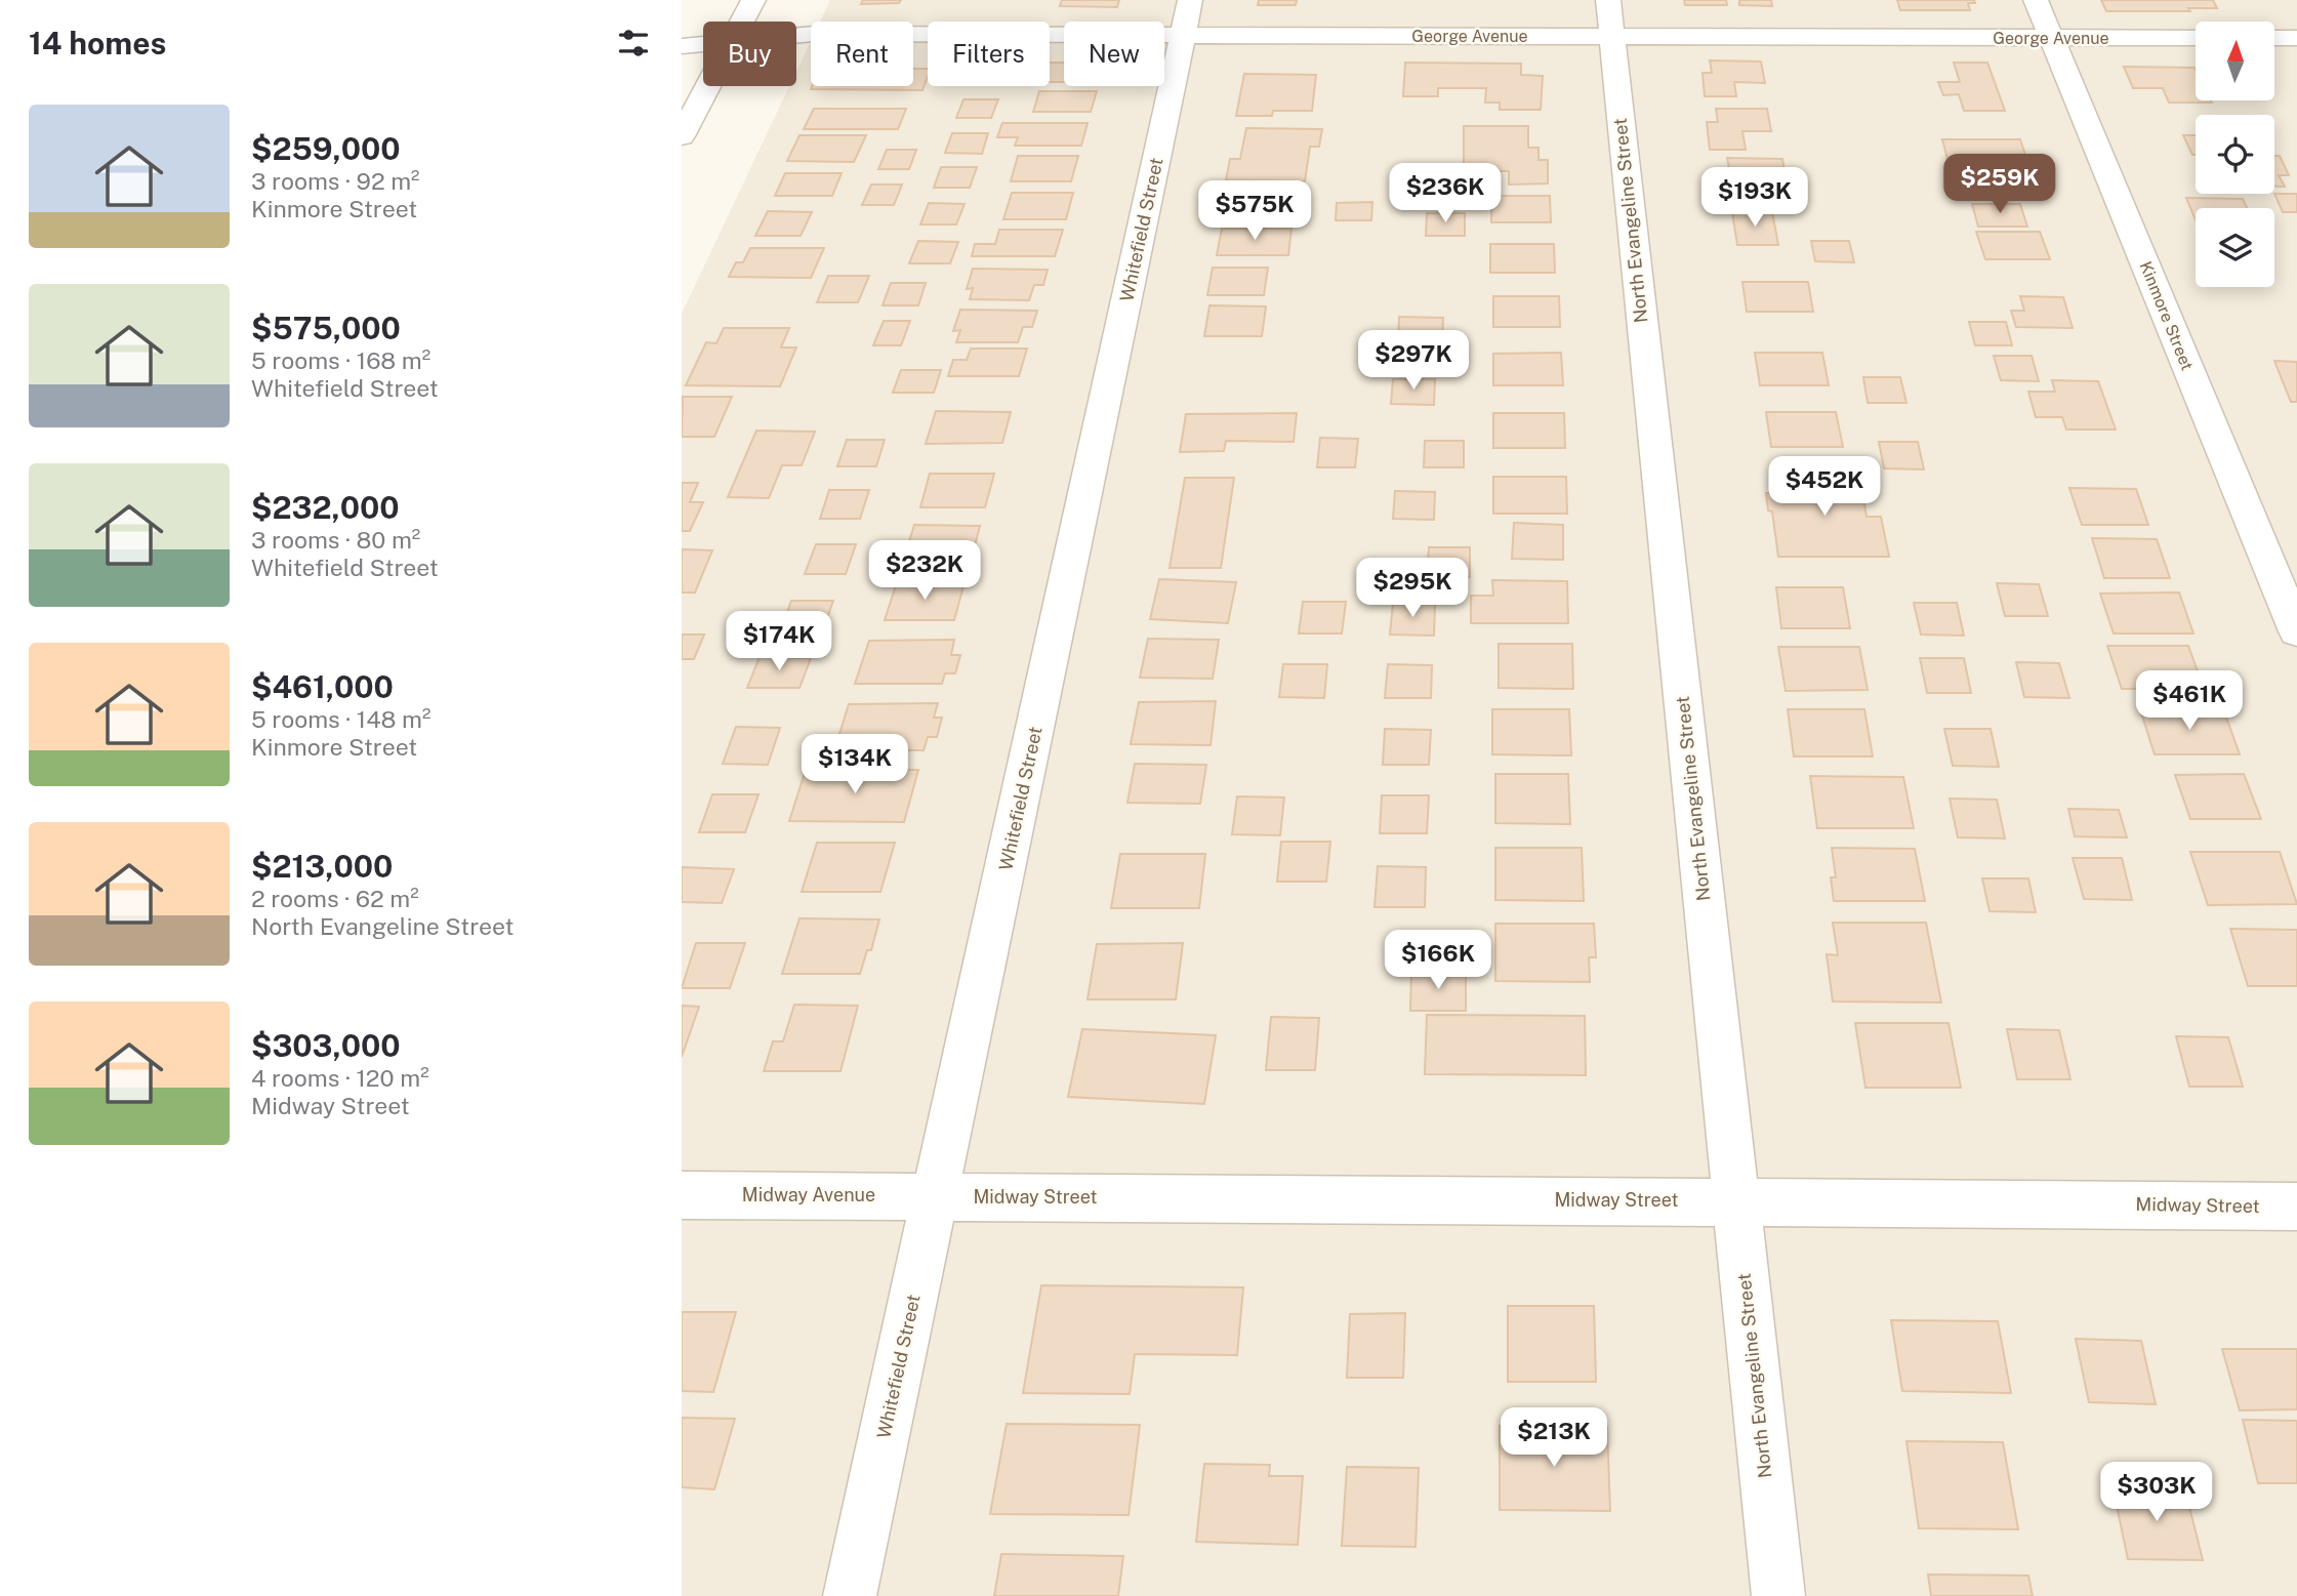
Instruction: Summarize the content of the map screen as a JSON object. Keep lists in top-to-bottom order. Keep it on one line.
{"streets":{"street":["George Avenue","North Evangeline Street","Whitefield Street","Kinmore Street","Midway Avenue","Midway Street"]},"crossings":[["George Avenue","North Evangeline Street"],["George Avenue","Whitefield Street"],["George Avenue","Kinmore Street"],["North Evangeline Street","Midway Street"],["Whitefield Street","Midway Avenue"],["Whitefield Street","Midway Street"],["Midway Avenue","Midway Street"]],"north":"top","page":{"heading":"14 homes","chip":["Buy","Rent","Filters","New"],"list":[{"name":"$259,000","note":"3 rooms · 92 m² · Kinmore Street"},{"name":"$575,000","note":"5 rooms · 168 m² · Whitefield Street"},{"name":"$232,000","note":"3 rooms · 80 m² · Whitefield Street"},{"name":"$461,000","note":"5 rooms · 148 m² · Kinmore Street"},{"name":"$213,000","note":"2 rooms · 62 m² · North Evangeline Street"},{"name":"$303,000","note":"4 rooms · 120 m² · Midway Street"}],"price":["$259K","$236K","$193K","$575K","$297K","$452K","$232K","$295K","$174K","$461K","$134K","$166K","$213K","$303K"]}}
